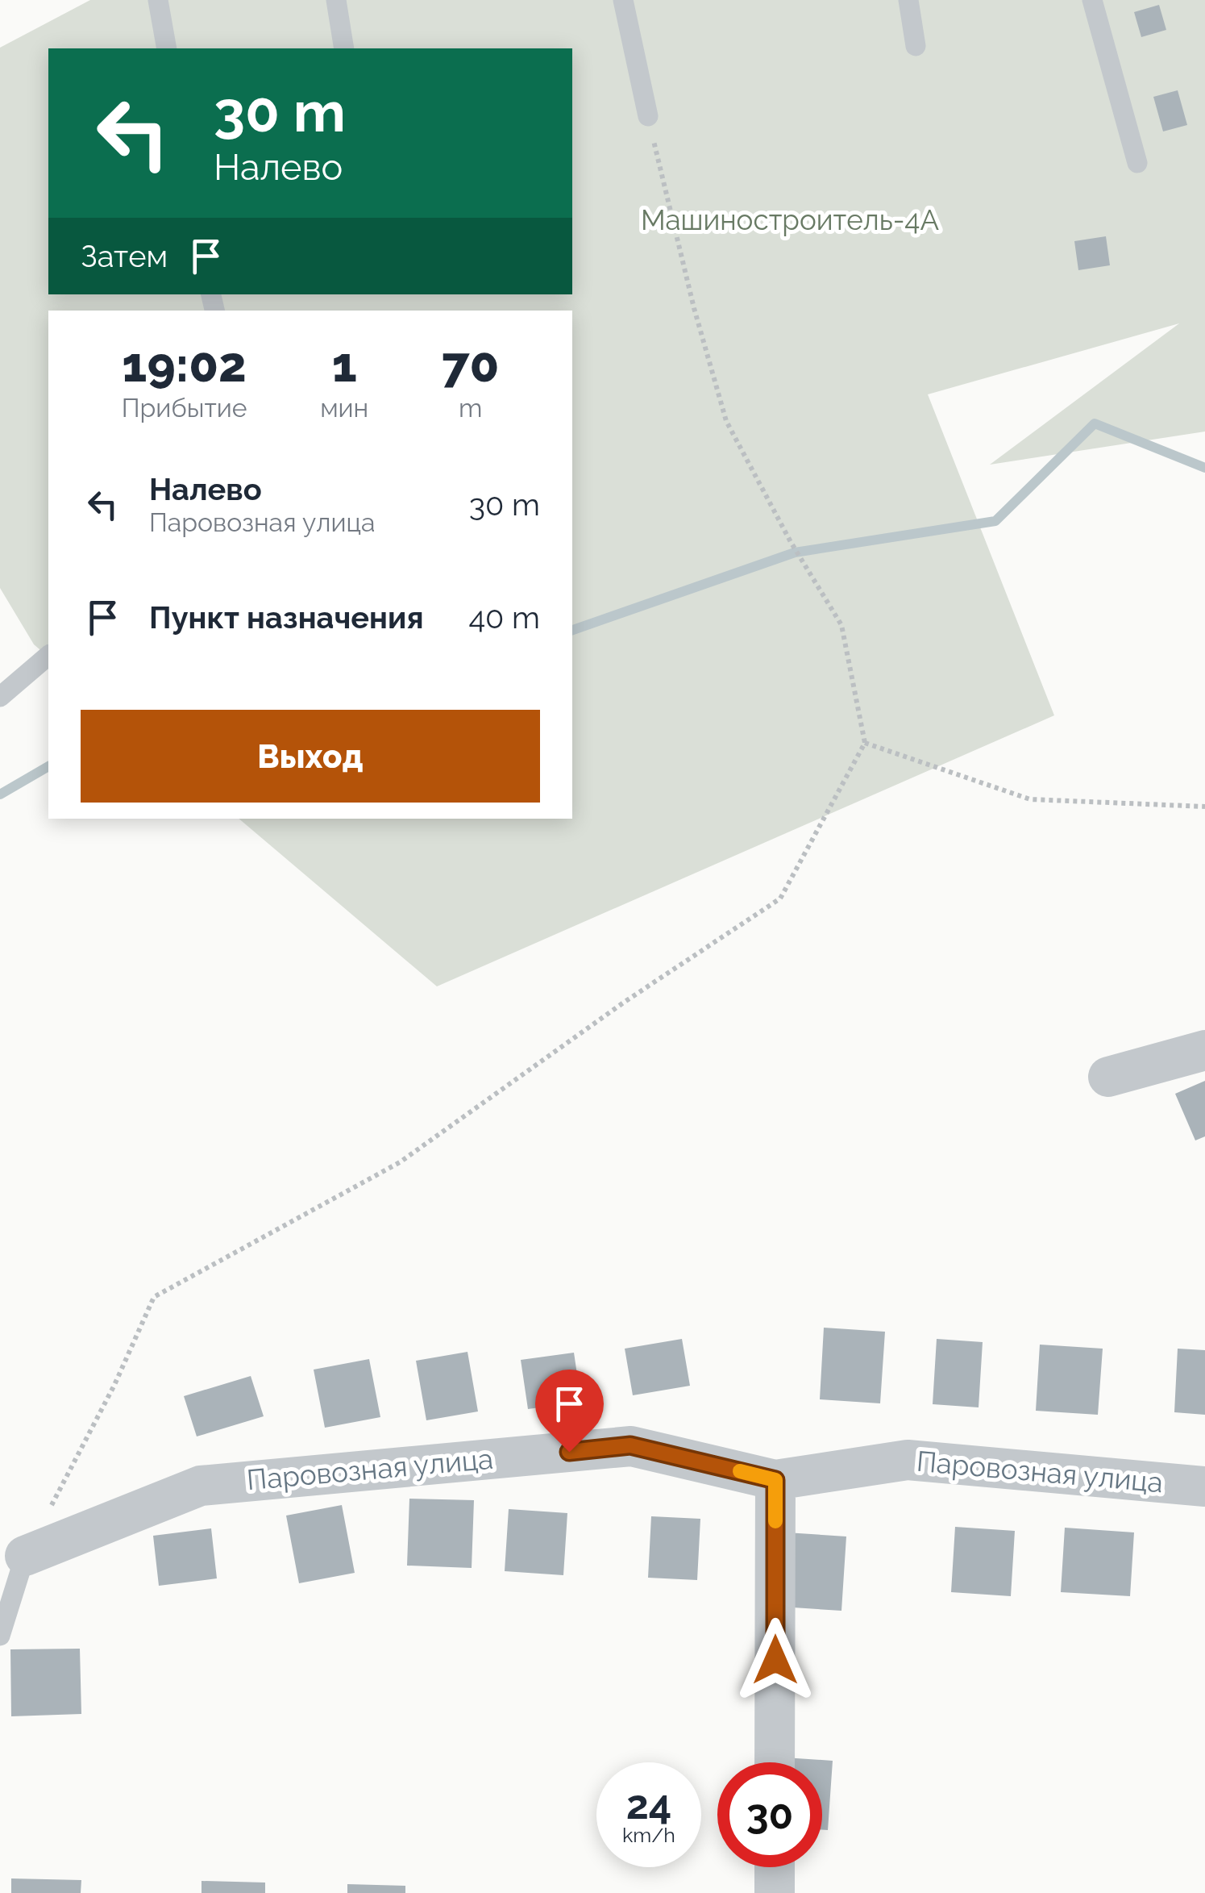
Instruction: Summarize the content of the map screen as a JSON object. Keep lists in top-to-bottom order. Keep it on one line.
{"streets":{"street":["Паровозная улица"]},"parks":["Машиностроитель-4А"],"page":{"turn":["30 m","Налево"],"then":"Затем","eta":["19:02","Прибытие","1","мин","70","m"],"list":[{"name":"Налево","note":"Паровозная улица","value":"30 m"},{"name":"Пункт назначения","value":"40 m"}],"buttons":"Выход","speed":"24 km/h","limit":"30"}}
